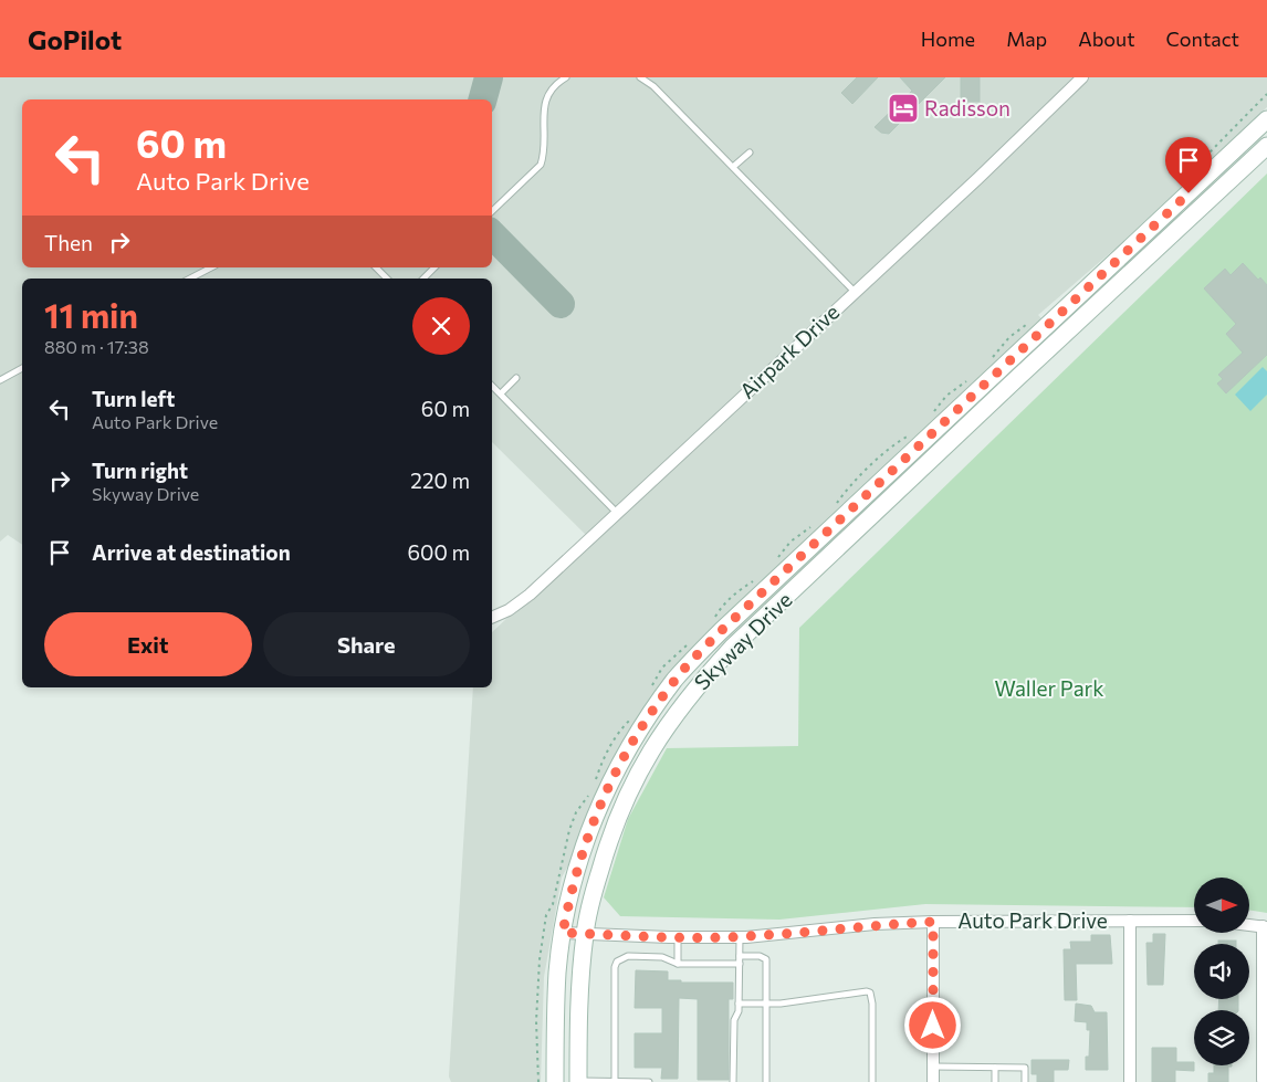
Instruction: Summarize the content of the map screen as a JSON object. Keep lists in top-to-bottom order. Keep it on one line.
{"streets":{"main road":["Skyway Drive"],"street":["Airpark Drive","Auto Park Drive"]},"crossings":[["Skyway Drive","Auto Park Drive"]],"parks":["Waller Park"],"places":{"hotel":["Radisson"]},"north":"right","page":{"header":"GoPilot","nav":["Home","Map","About","Contact"],"turn":["60 m","Auto Park Drive"],"then":"Then","heading":["11 min","880 m · 17:38"],"list":[{"name":"Turn left","note":"Auto Park Drive","value":"60 m"},{"name":"Turn right","note":"Skyway Drive","value":"220 m"},{"name":"Arrive at destination","value":"600 m"}],"buttons":["Exit","Share"]}}
